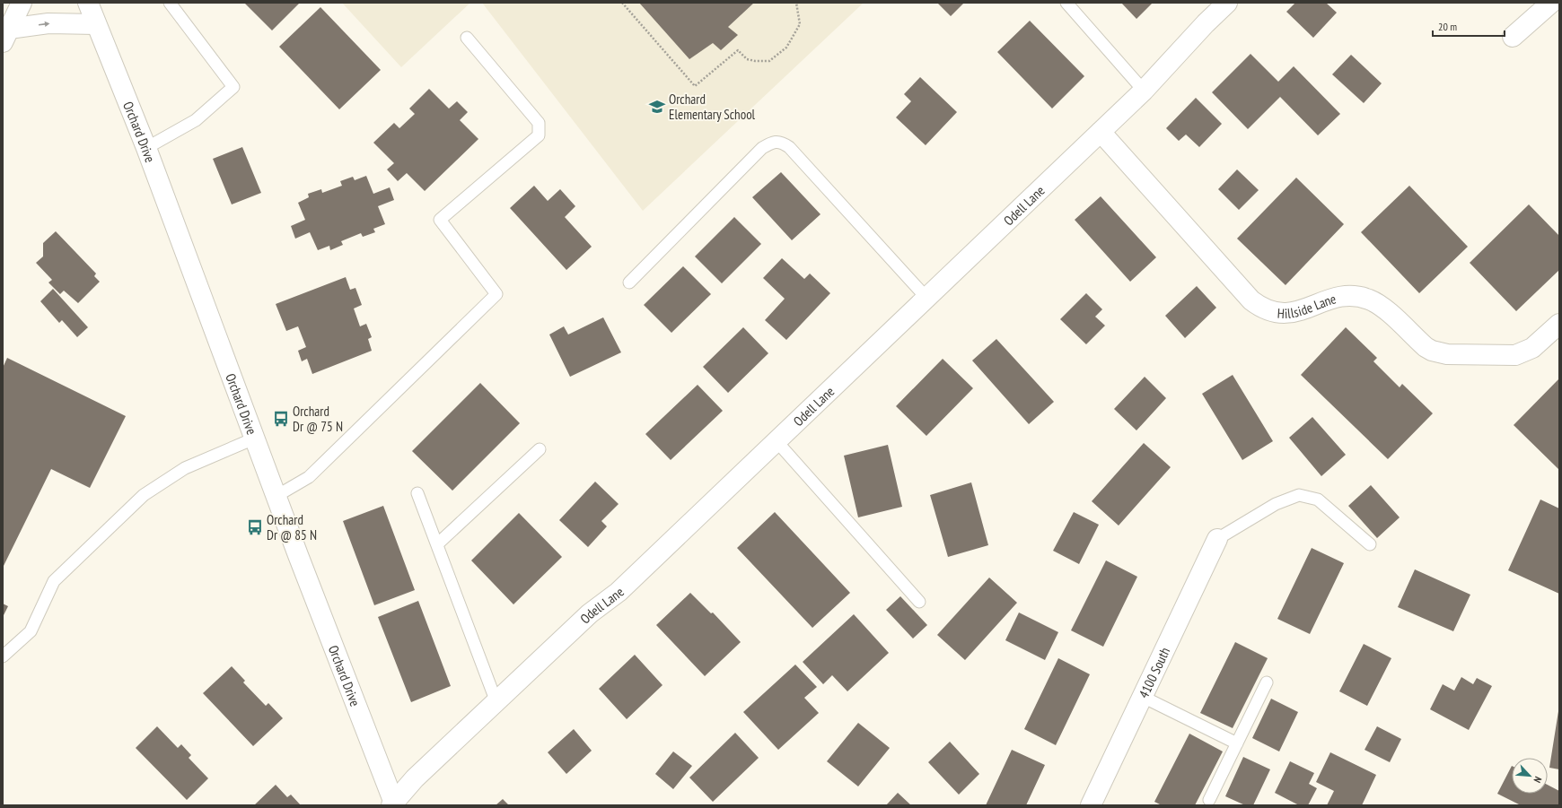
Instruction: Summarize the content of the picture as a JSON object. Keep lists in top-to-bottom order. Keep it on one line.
{"streets":{"street":["Orchard Drive","Odell Lane","Hillside Lane","4100 South"]},"crossings":[["Orchard Drive","Odell Lane"],["Odell Lane","Hillside Lane"]],"places":{"school or university":["Orchard Elementary School"],"bus stop":["Orchard Dr @ 75 N","Orchard Dr @ 85 N"]},"scale_bar":"20 m","north":"bottom right"}
